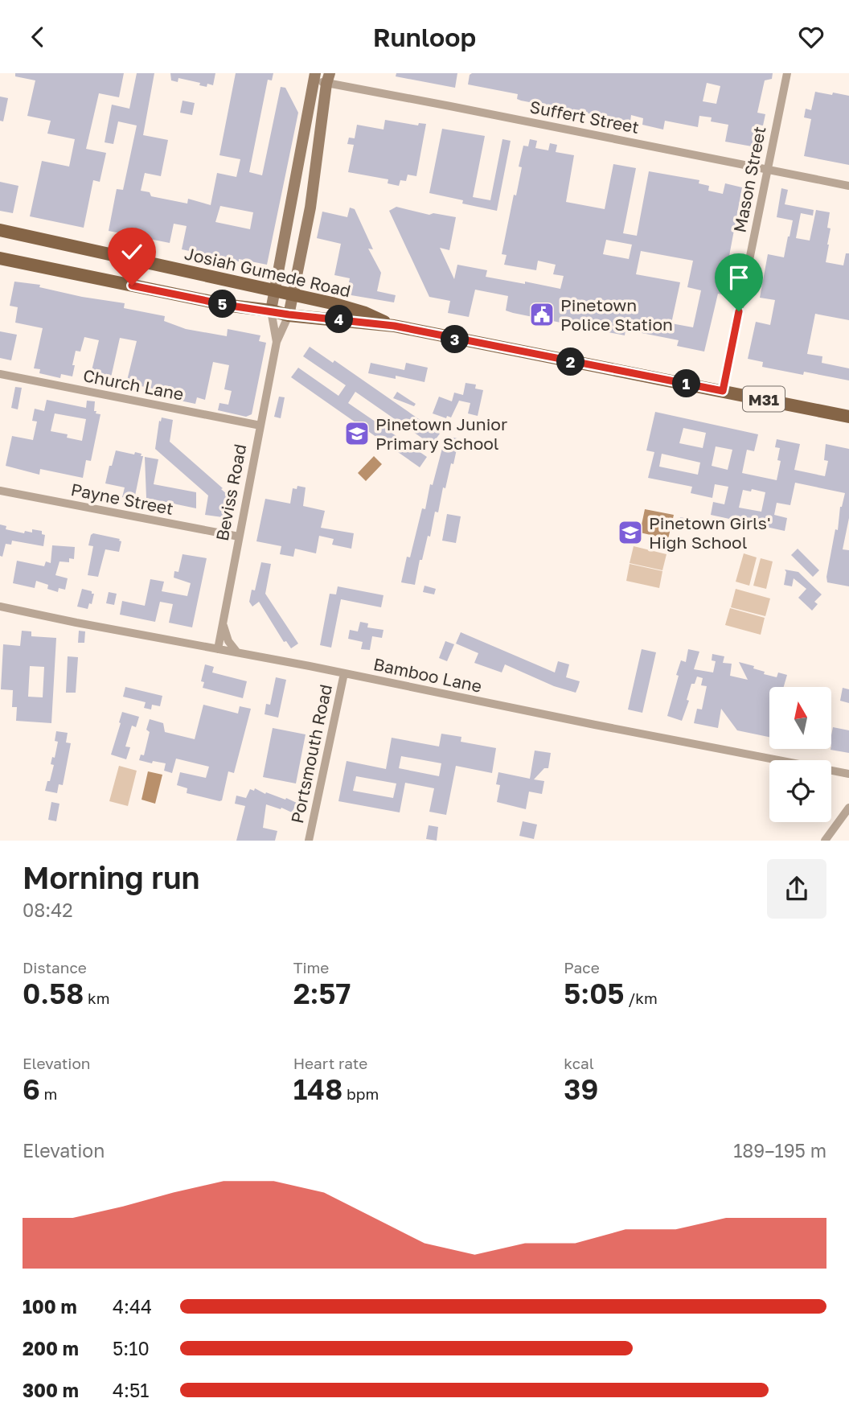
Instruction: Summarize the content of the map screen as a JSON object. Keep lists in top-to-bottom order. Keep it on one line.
{"streets":{"main road":["Josiah Gumede Road","M31","Beviss Road"],"street":["Suffert Street","Mason Street","Church Lane","Payne Street","Bamboo Lane","Portsmouth Road"]},"crossings":[["Suffert Street","Mason Street"],["Suffert Street","Beviss Road"],["Mason Street","Josiah Gumede Road"],["Josiah Gumede Road","Beviss Road"],["Church Lane","Beviss Road"],["Beviss Road","Payne Street"],["Beviss Road","Bamboo Lane"],["Bamboo Lane","Portsmouth Road"]],"places":{"public building":["Pinetown Police Station"],"school or university":["Pinetown Junior Primary School","Pinetown Girls' High School"]},"north":"top","page":{"header":"Runloop","pins":["5","4","3","2","1"],"heading":["Morning run","08:42"],"stats":[["Distance","0.58 km"],["Time","2:57"],["Pace","5:05 /km"],["Elevation","6 m"],["Heart rate","148 bpm"],["kcal","39"]],"chart":["Elevation","189–195 m"],"list":[{"name":"100 m","note":"4:44"},{"name":"200 m","note":"5:10"},{"name":"300 m","note":"4:51"}]}}
